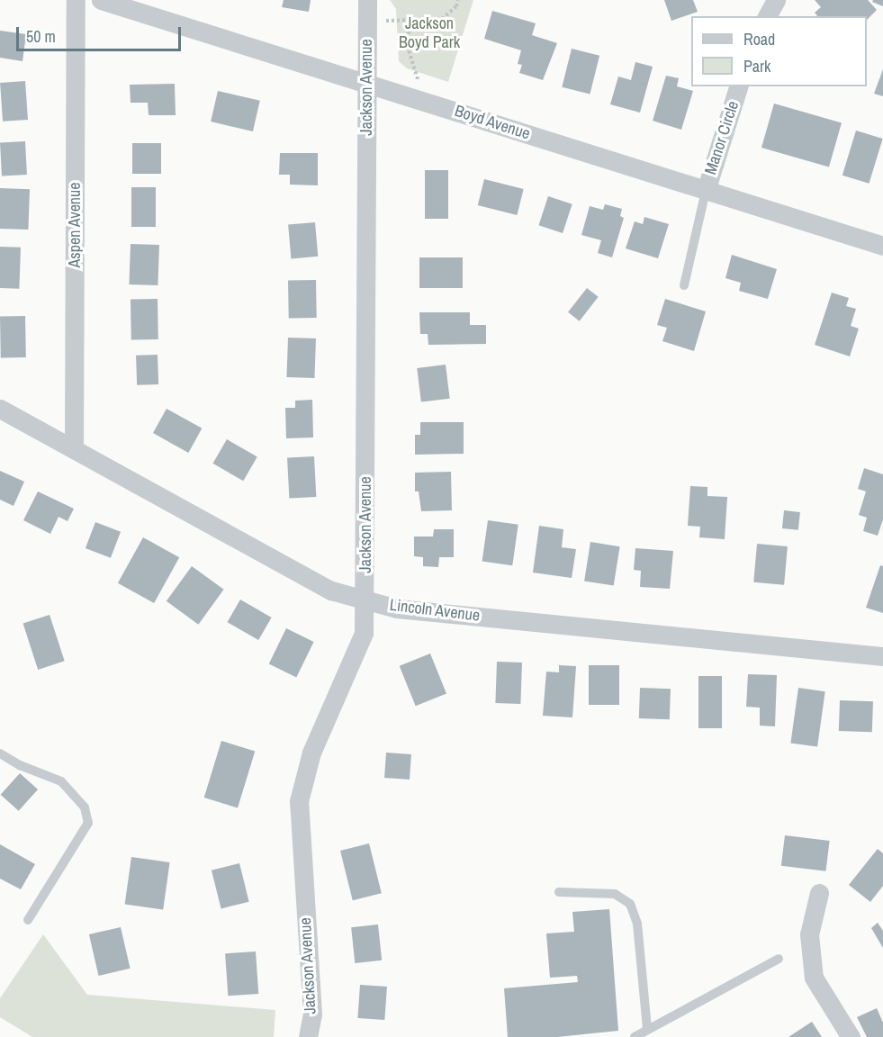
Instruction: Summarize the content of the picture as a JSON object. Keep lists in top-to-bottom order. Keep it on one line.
{"streets":{"street":["Jackson Avenue","Boyd Avenue","Manor Circle","Aspen Avenue","Lincoln Avenue"]},"crossings":[["Jackson Avenue","Boyd Avenue"],["Jackson Avenue","Lincoln Avenue"],["Boyd Avenue","Manor Circle"],["Aspen Avenue","Lincoln Avenue"]],"parks":["Jackson Boyd Park"],"legend":["Road","Park"],"scale_bar":"50 m"}
